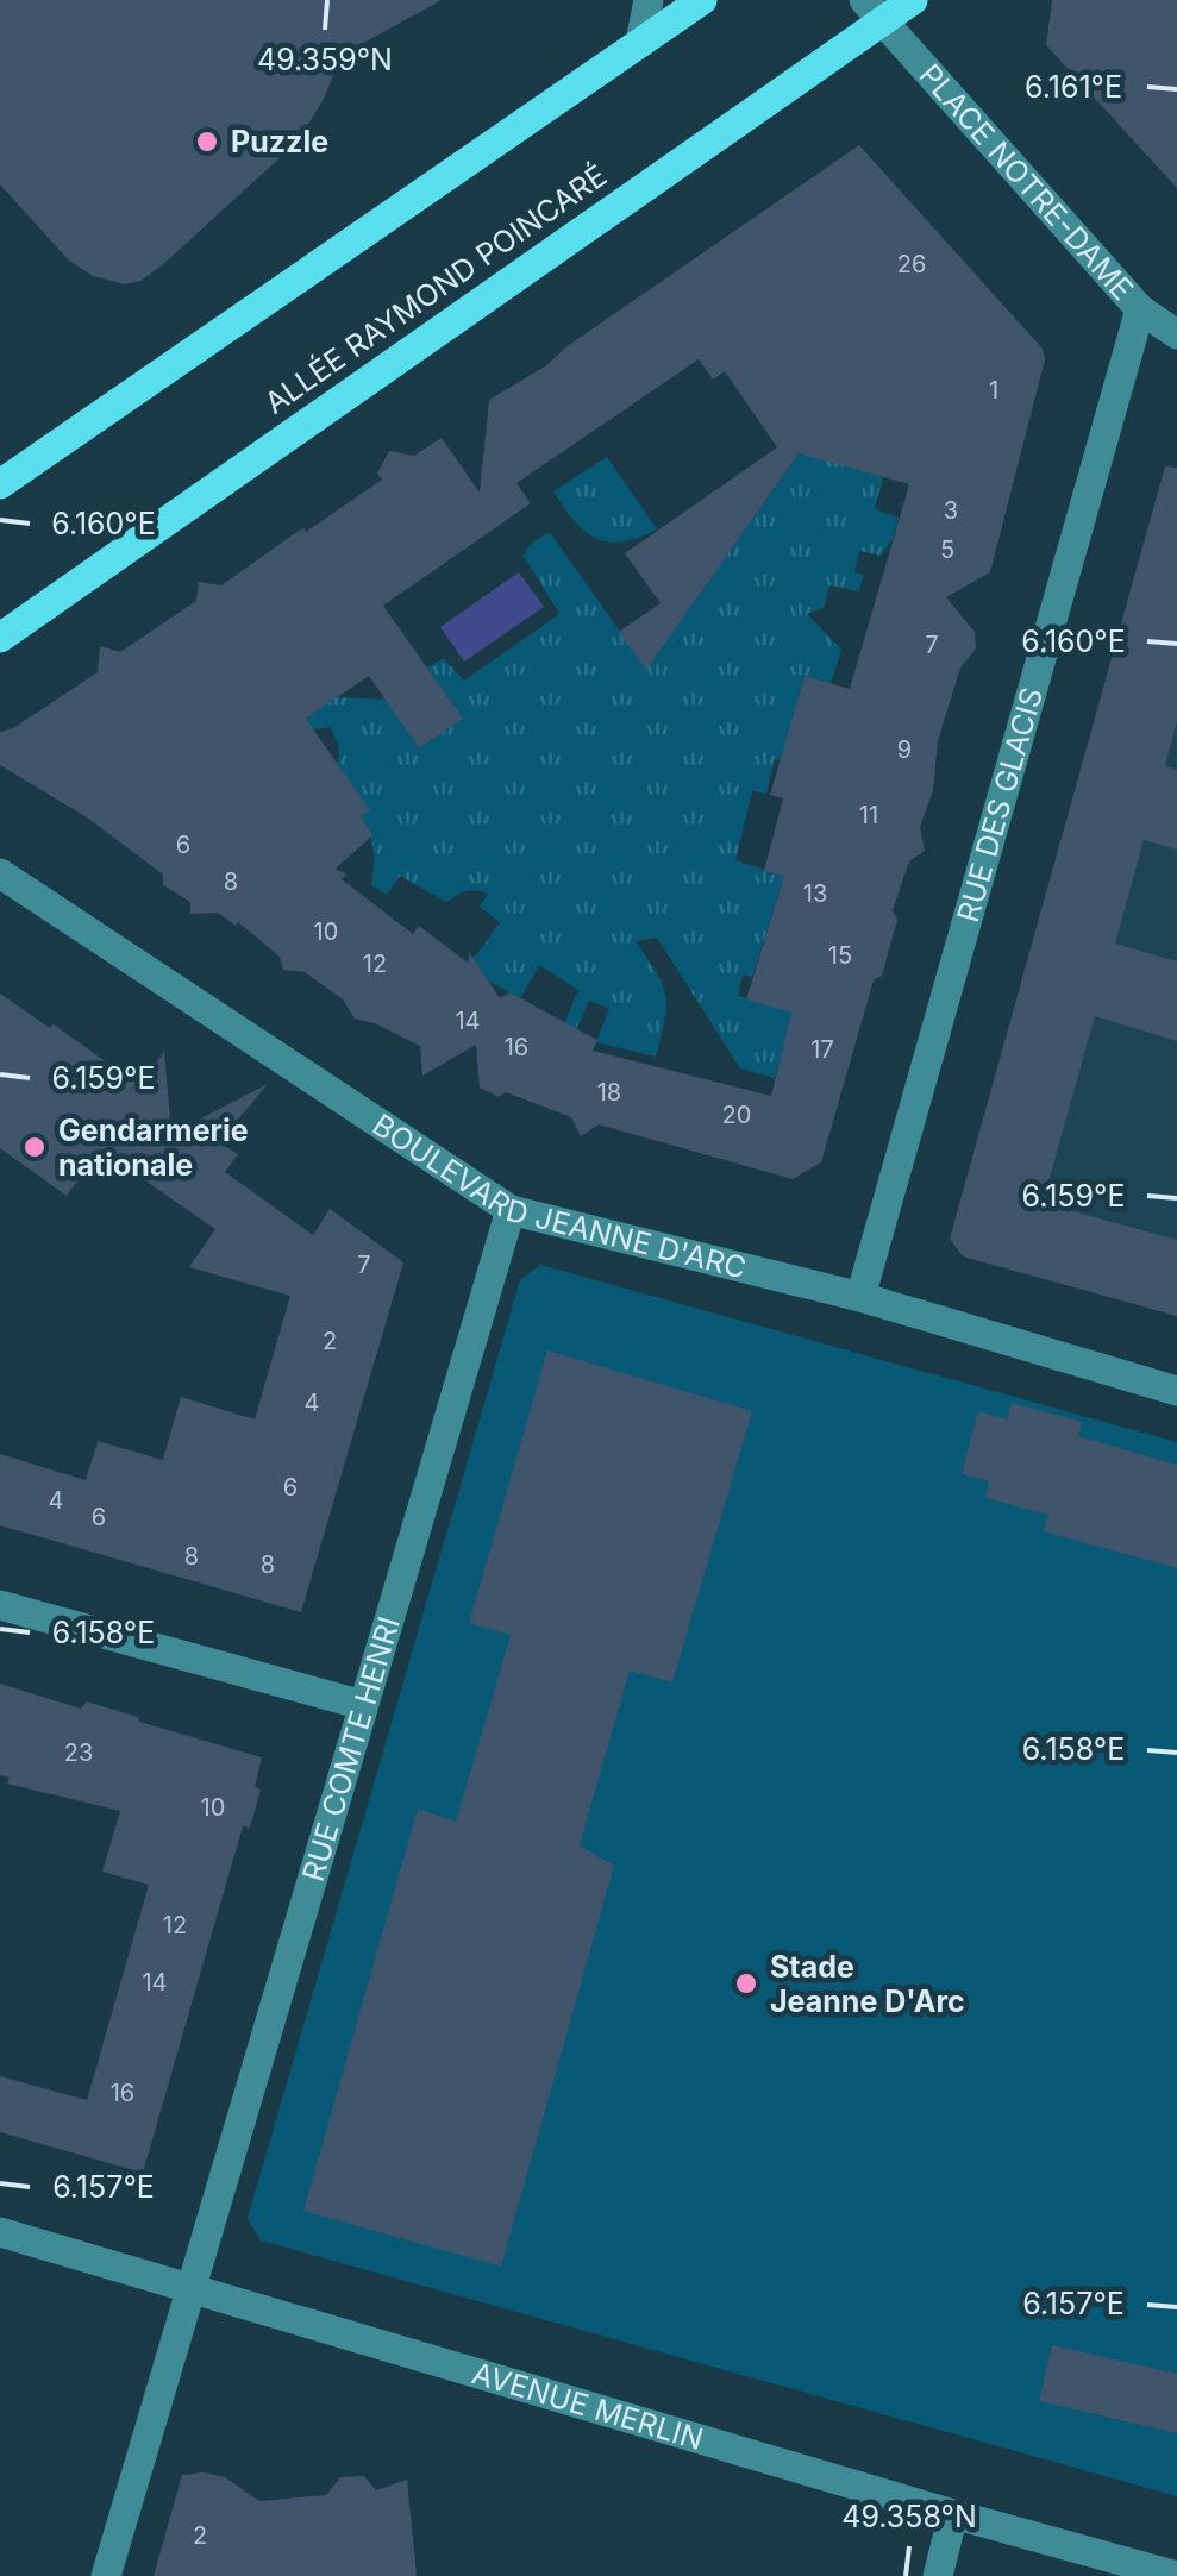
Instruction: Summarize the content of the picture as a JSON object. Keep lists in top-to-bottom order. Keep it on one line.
{"streets":{"main road":["ALLÉE RAYMOND POINCARÉ"],"street":["PLACE NOTRE-DAME","RUE DES GLACIS","BOULEVARD JEANNE D'ARC","RUE COMTE HENRI","AVENUE MERLIN"]},"crossings":[["PLACE NOTRE-DAME","ALLÉE RAYMOND POINCARÉ"],["PLACE NOTRE-DAME","RUE DES GLACIS"],["RUE DES GLACIS","BOULEVARD JEANNE D'ARC"],["BOULEVARD JEANNE D'ARC","RUE COMTE HENRI"],["RUE COMTE HENRI","AVENUE MERLIN"]],"places":["Puzzle","Gendarmerie nationale","Stade Jeanne D'Arc"],"house_numbers":["26","1","3","5","7","9","11","6","8","13","10","15","12","14","16","17","18","20","7","2","4","6","4","6","8","8","23","10","12","14","16","2"],"coordinates":["49.359°N","6.161°E","6.160°E","6.159°E","6.158°E","6.157°E","49.358°N"]}
